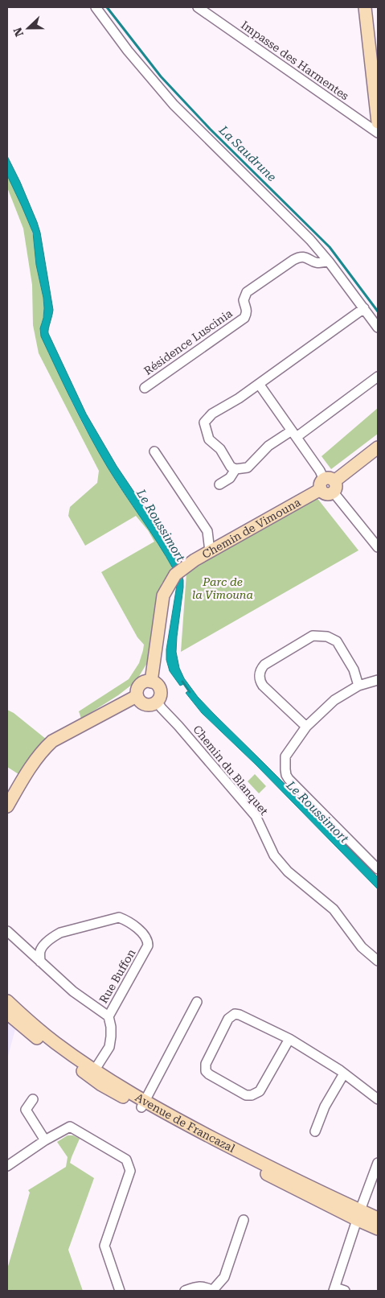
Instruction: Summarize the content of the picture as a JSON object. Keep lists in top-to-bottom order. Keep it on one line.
{"streets":{"street":["Impasse des Harmentes","Résidence Luscinia","Chemin de Vimouna","Chemin du Blanquet","Rue Buffon","Avenue de Francazal"]},"crossings":[["Chemin de Vimouna","Chemin du Blanquet"]],"water":["La Saudrune","Le Roussimort"],"parks":["Parc de la Vimouna"],"north":"left"}
